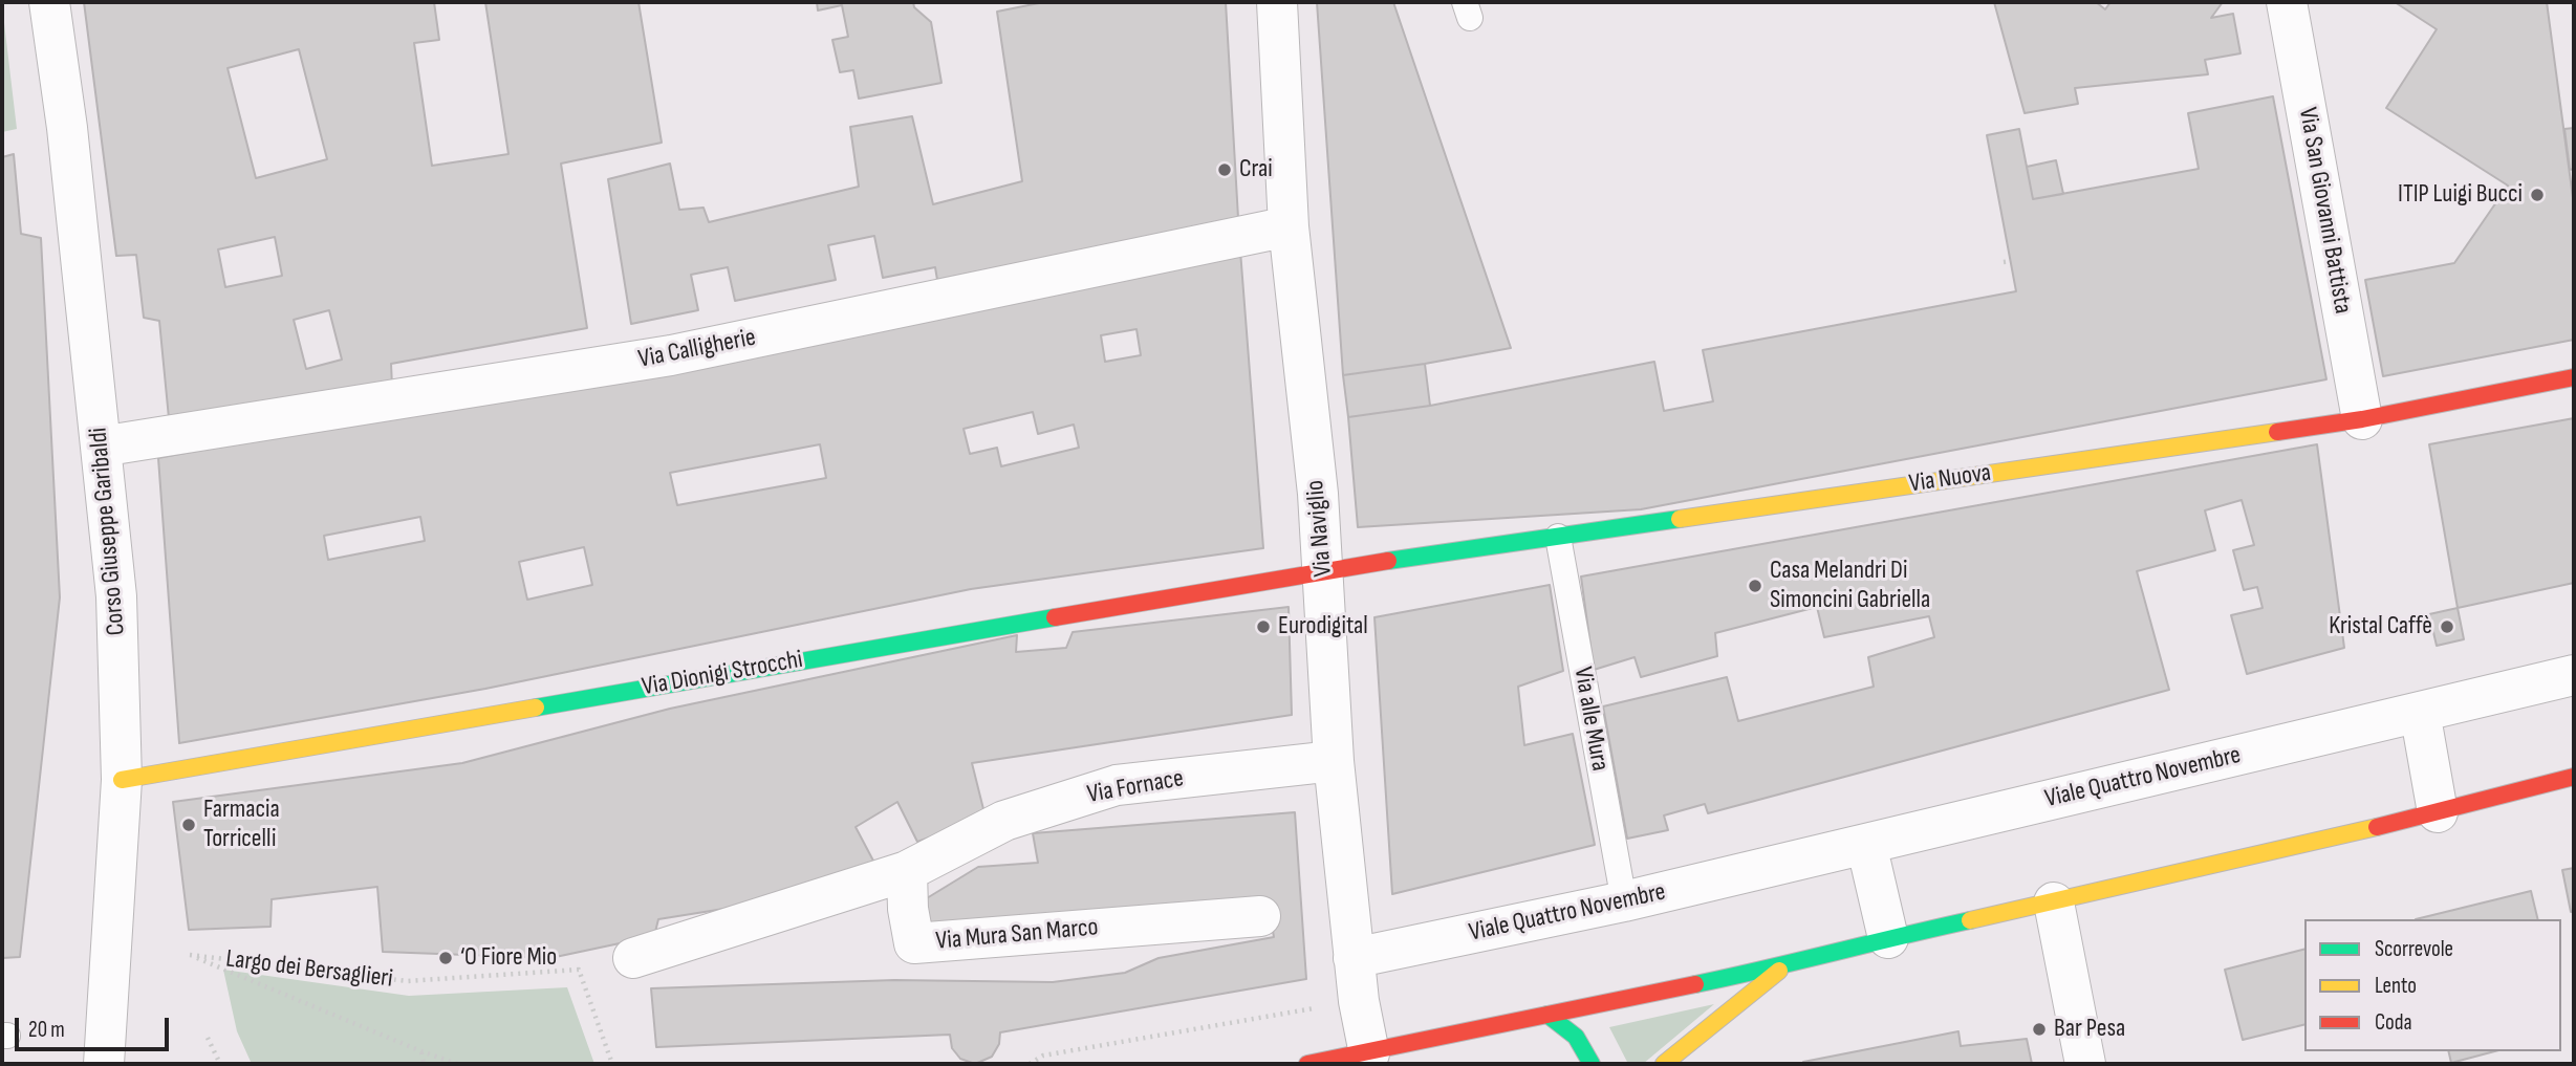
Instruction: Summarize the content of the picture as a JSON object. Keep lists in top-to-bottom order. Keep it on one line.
{"streets":{"street":["Via San Giovanni Battista","Via Calligherie","Via Nuova","Via Naviglio","Corso Giuseppe Garibaldi","Via Dionigi Strocchi","Viale Quattro Novembre","Via Fornace","Via Mura San Marco"],"lane":["Via alle Mura"],"path":["Largo dei Bersaglieri"]},"crossings":[["Via San Giovanni Battista","Via Nuova"],["Via Calligherie","Via Naviglio"],["Via Calligherie","Corso Giuseppe Garibaldi"],["Via Nuova","Via Naviglio"],["Via Nuova","Via Dionigi Strocchi"],["Via Nuova","Via alle Mura"],["Via Naviglio","Via Dionigi Strocchi"],["Via Naviglio","Viale Quattro Novembre"],["Via Naviglio","Via Fornace"],["Corso Giuseppe Garibaldi","Via Dionigi Strocchi"],["Via alle Mura","Viale Quattro Novembre"],["Via Fornace","Via Mura San Marco"]],"places":["Crai","ITIP Luigi Bucci","Casa Melandri Di Simoncini Gabriella","Eurodigital","Kristal Caffè","Farmacia Torricelli","‘O Fiore Mio","Bar Pesa"],"legend":["Scorrevole","Lento","Coda"],"scale_bar":"20 m"}
